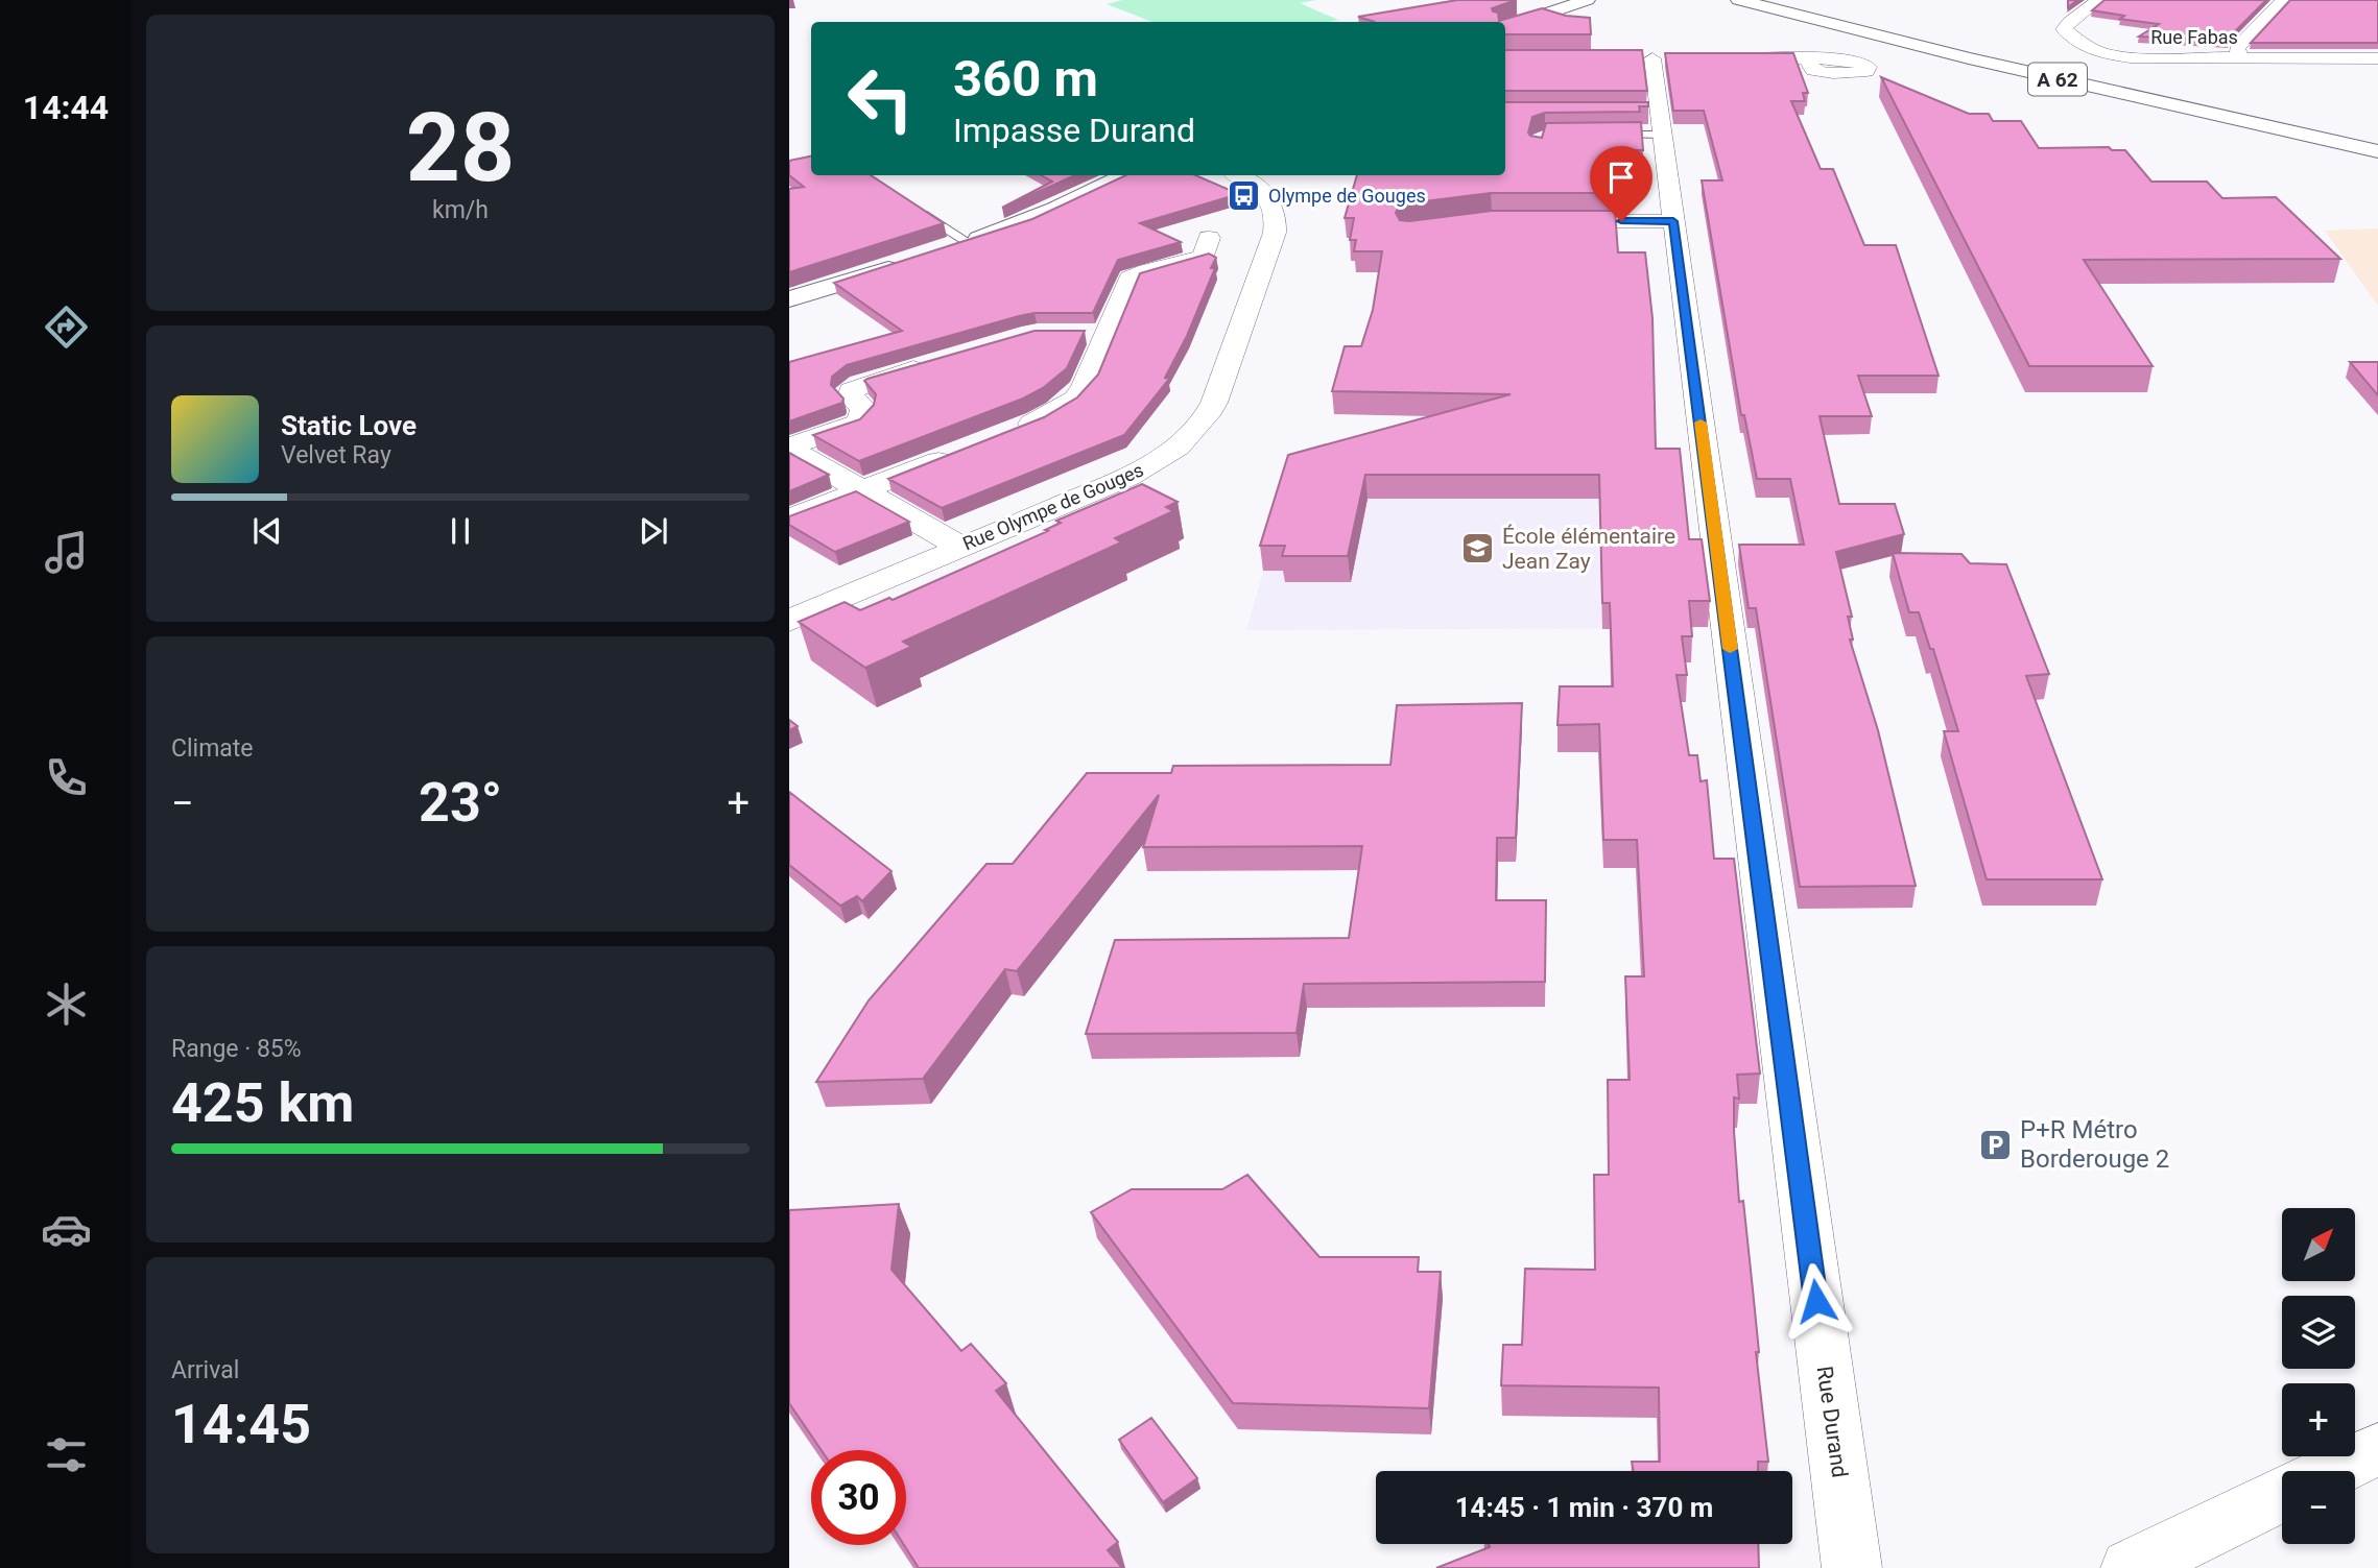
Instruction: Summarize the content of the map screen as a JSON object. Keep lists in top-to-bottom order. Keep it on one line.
{"streets":{"main road":["A 62"],"street":["Rue Fabas","Rue Olympe de Gouges","Rue Durand"]},"places":{"bus stop":["Olympe de Gouges"],"school or university":["École élémentaire Jean Zay"],"parking":["P+R Métro Borderouge 2"]},"north":"top right","page":{"tabs":"14:44","tile":[["28","km/h"],"Climate",["Range · 85%","425 km"],["Arrival","14:45"]],"turn":["360 m","Impasse Durand"],"song":["Static Love","Velvet Ray"],"heat":["−","23°","+"],"map_buttons":["+","−"],"limit":"30","trip":"14:45 · 1 min · 370 m"}}
